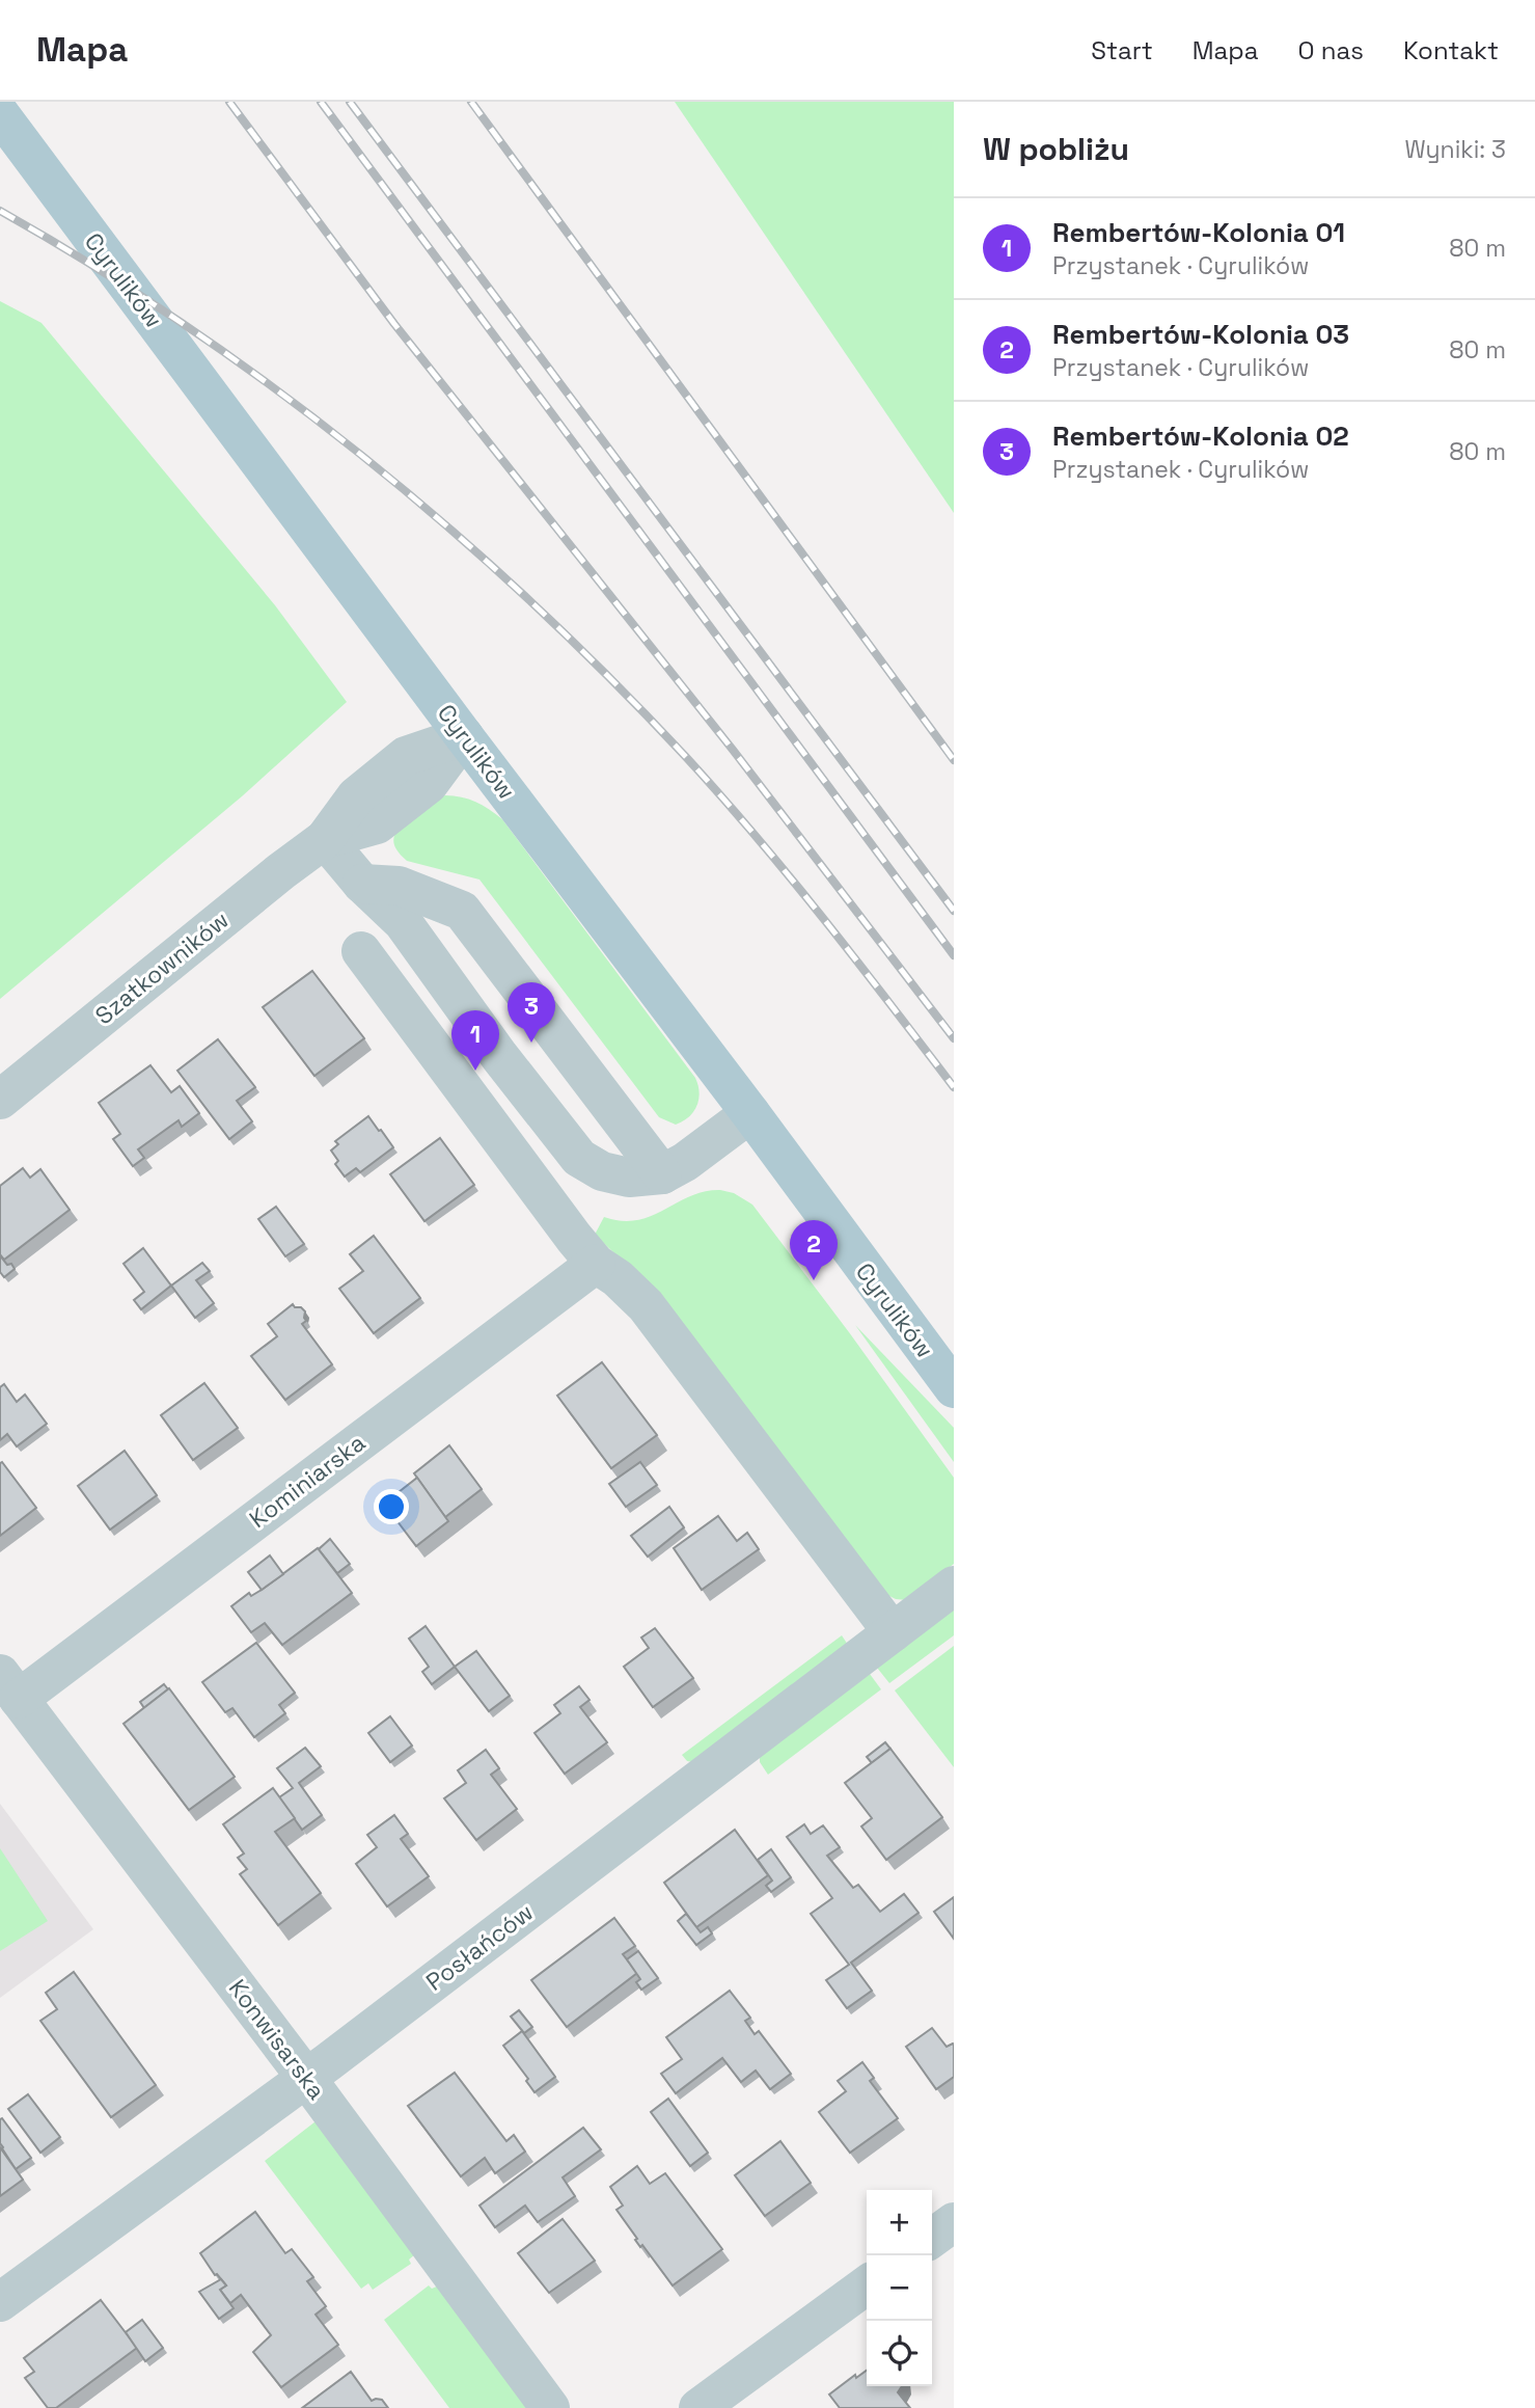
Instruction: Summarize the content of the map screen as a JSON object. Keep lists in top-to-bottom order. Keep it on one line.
{"streets":{"main road":["Cyrulików"],"street":["Szatkowników","Kominiarska","Posłańców","Konwisarska"]},"crossings":[["Cyrulików","Szatkowników"],["Kominiarska","Konwisarska"],["Posłańców","Konwisarska"]],"page":{"header":"Mapa","nav":["Start","Mapa","O nas","Kontakt"],"heading":["W pobliżu","Wyniki: 3"],"list":[{"mark":"1","name":"Rembertów-Kolonia 01","note":"Przystanek · Cyrulików","value":"80 m"},{"mark":"2","name":"Rembertów-Kolonia 03","note":"Przystanek · Cyrulików","value":"80 m"},{"mark":"3","name":"Rembertów-Kolonia 02","note":"Przystanek · Cyrulików","value":"80 m"}],"pins":["3","1","2"],"map_buttons":["+","−"]}}
